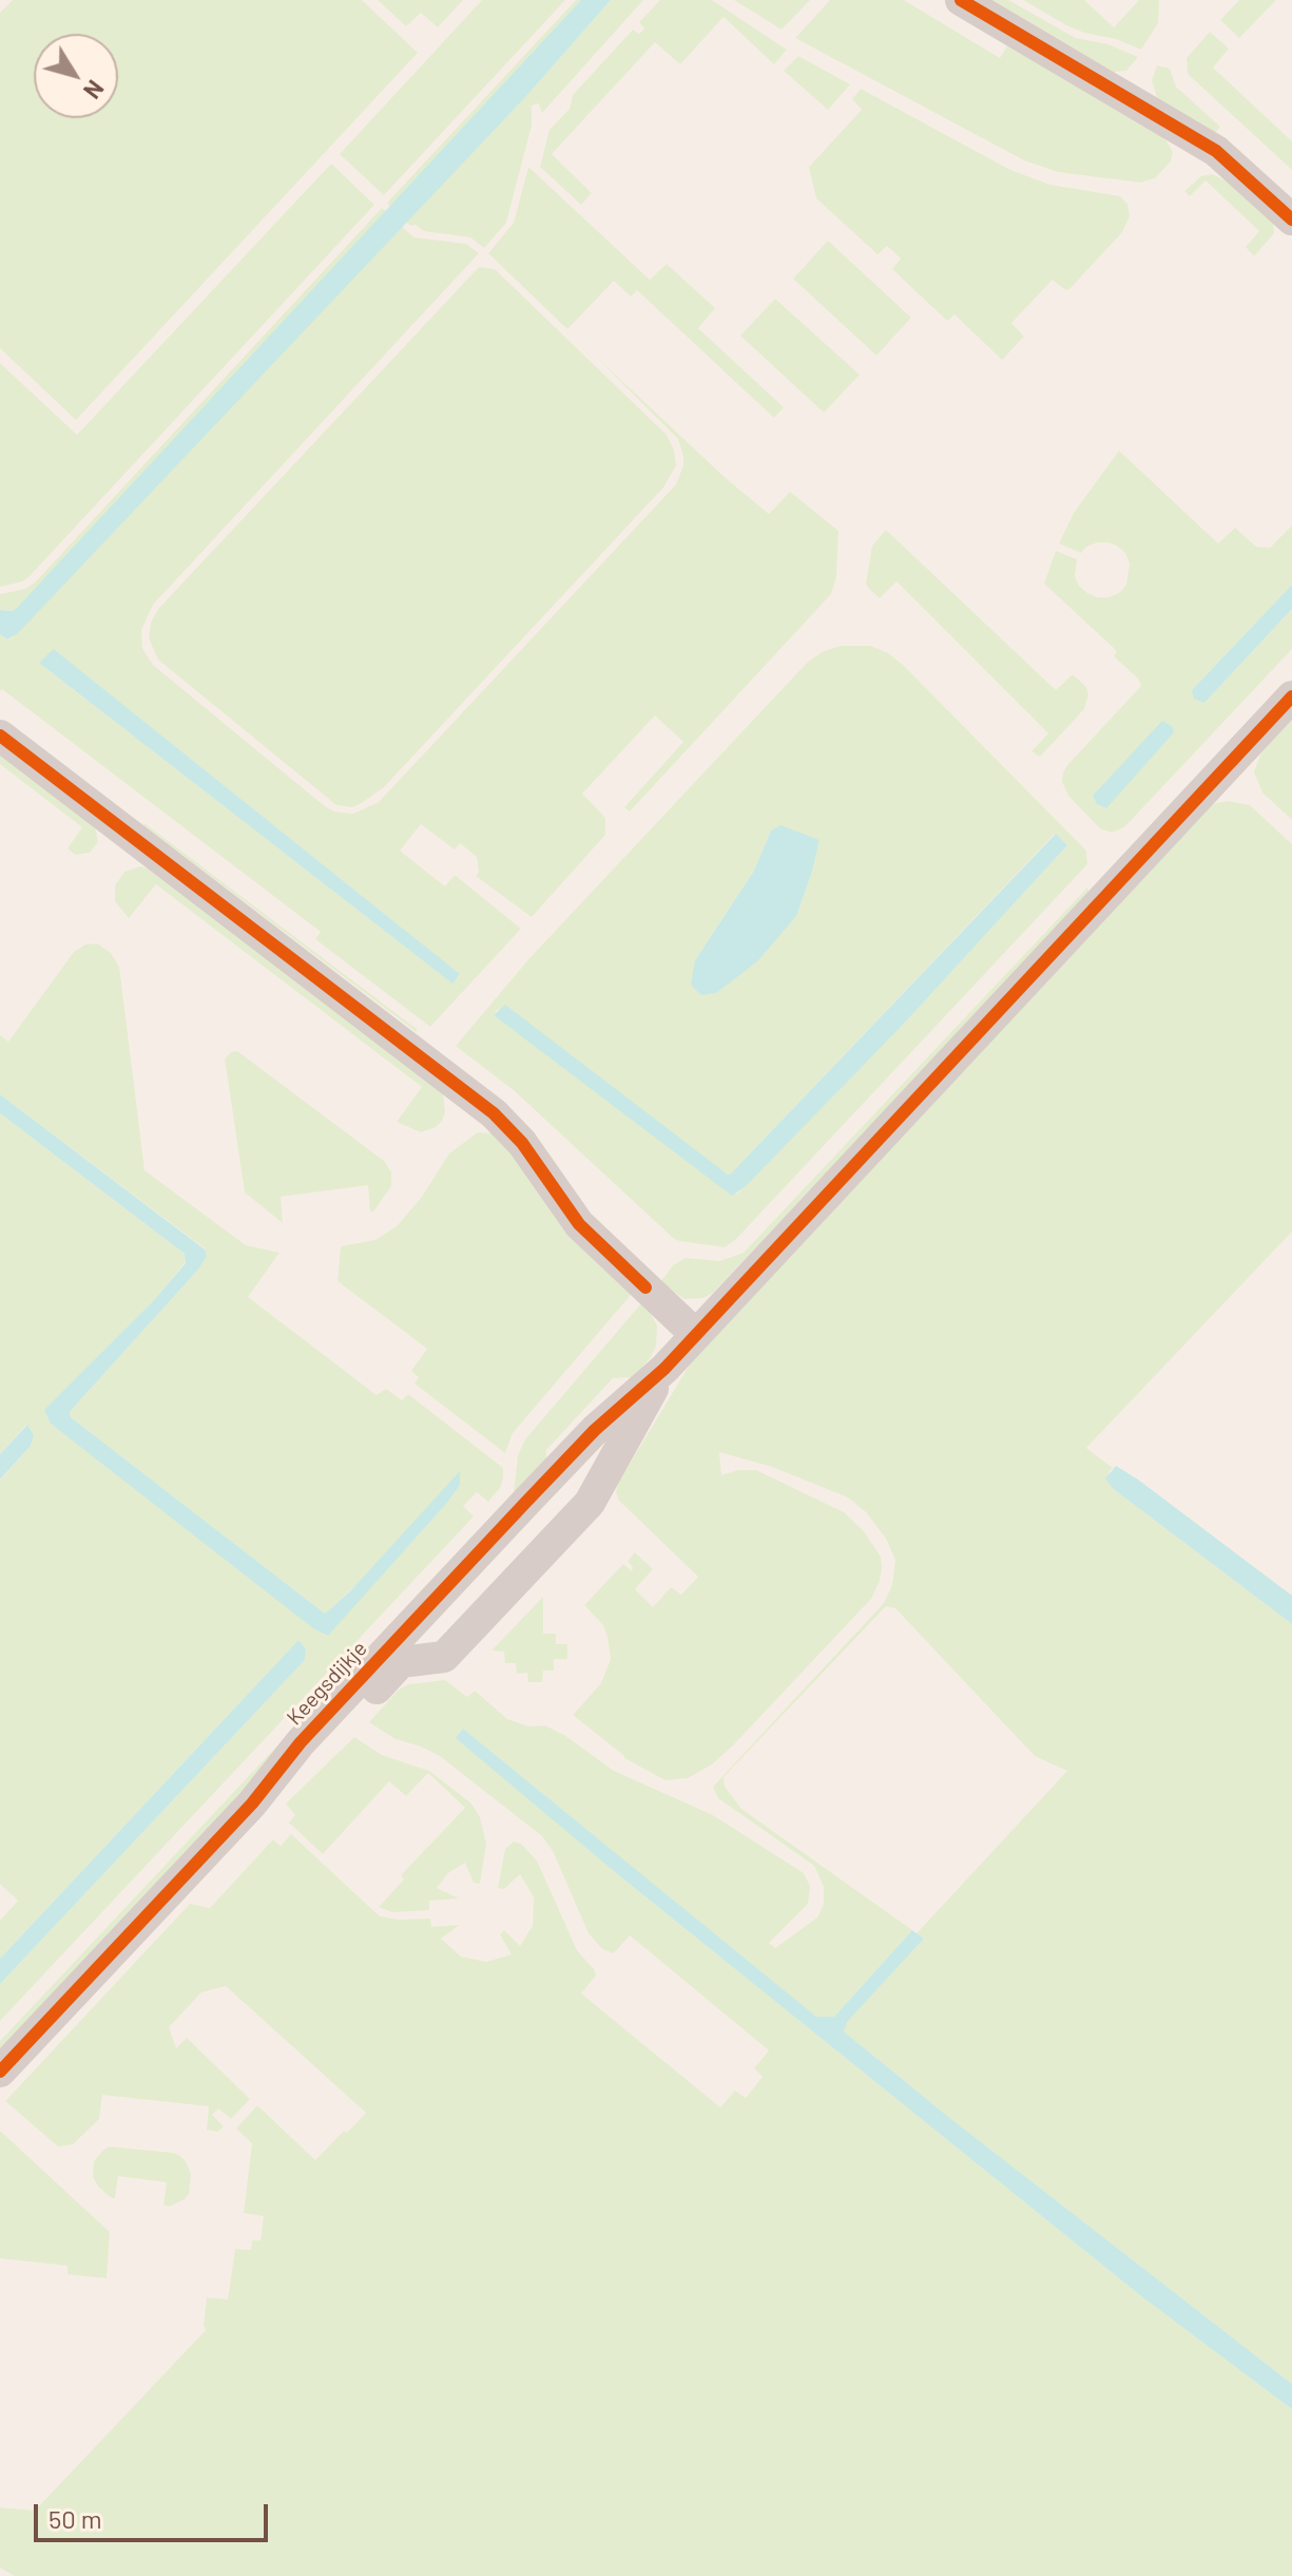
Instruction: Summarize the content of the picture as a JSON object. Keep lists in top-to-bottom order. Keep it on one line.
{"streets":{"street":["Keegsdijkje"]},"scale_bar":"50 m","north":"bottom right"}
